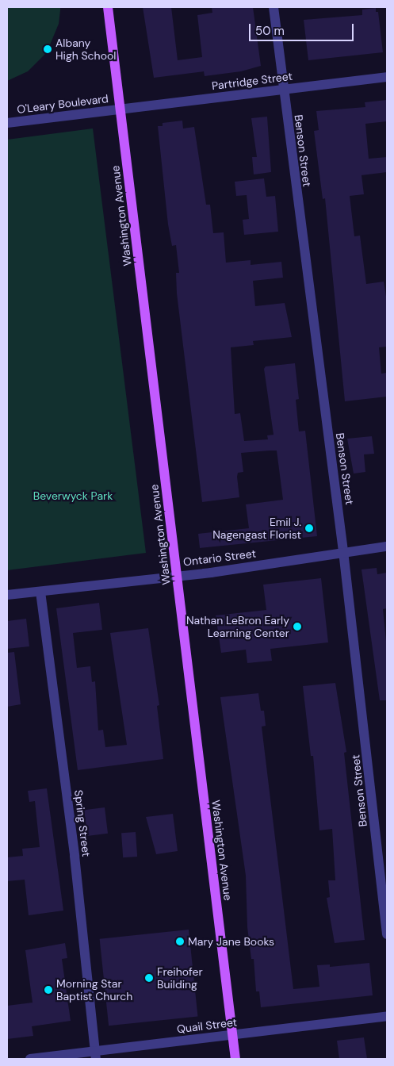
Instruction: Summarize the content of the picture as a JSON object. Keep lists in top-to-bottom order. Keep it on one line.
{"streets":{"main road":["Washington Avenue"],"street":["Partridge Street","O'Leary Boulevard","Benson Street","Ontario Street","Spring Street","Quail Street"]},"crossings":[["Partridge Street","O'Leary Boulevard"],["Partridge Street","Benson Street"],["Partridge Street","Washington Avenue"],["O'Leary Boulevard","Washington Avenue"],["Benson Street","Ontario Street"],["Washington Avenue","Ontario Street"],["Washington Avenue","Quail Street"],["Ontario Street","Spring Street"],["Spring Street","Quail Street"]],"parks":["Beverwyck Park"],"places":["Albany High School","Emil J. Nagengast Florist","Nathan LeBron Early Learning Center","Mary Jane Books","Freihofer Building","Morning Star Baptist Church"],"scale_bar":"50 m"}
